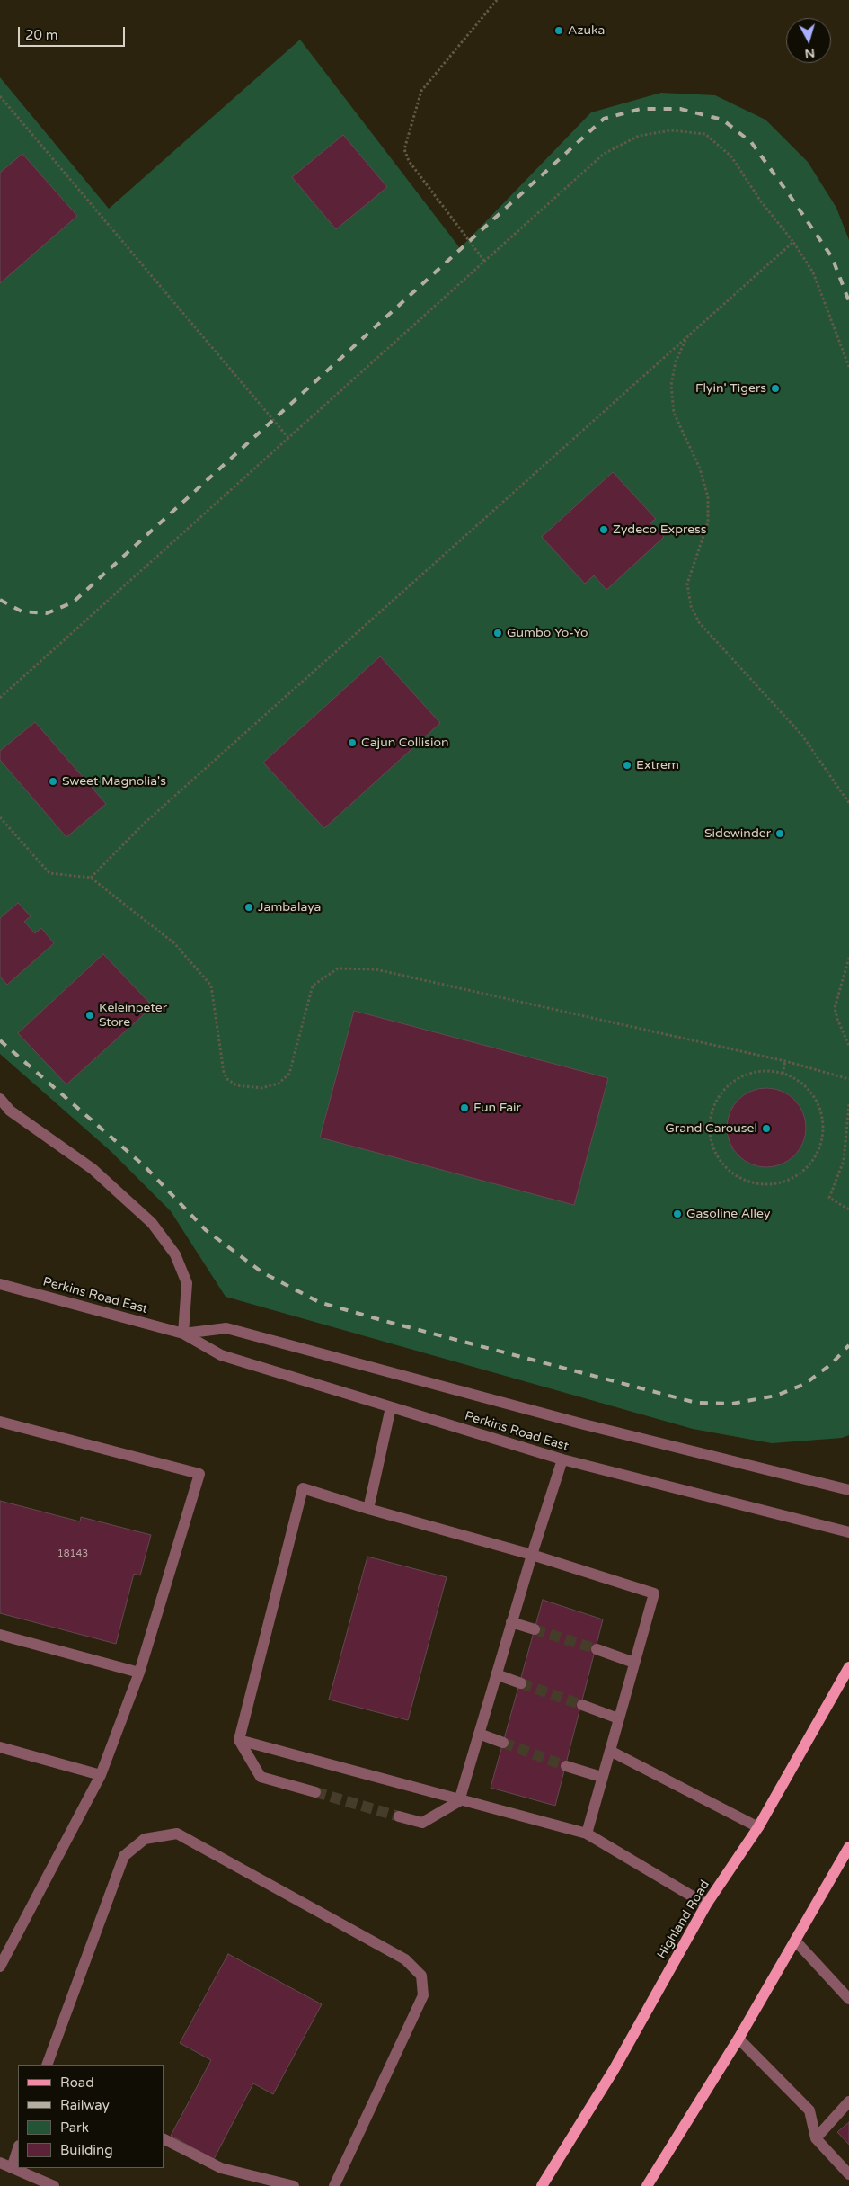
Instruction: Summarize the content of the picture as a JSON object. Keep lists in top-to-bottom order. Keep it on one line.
{"streets":{"main road":["Highland Road"],"street":["Perkins Road East"]},"places":["Azuka","Flyin' Tigers","Zydeco Express","Gumbo Yo-Yo","Cajun Collision","Extrem","Sweet Magnolia's","Sidewinder","Jambalaya","Keleinpeter Store","Fun Fair","Grand Carousel","Gasoline Alley"],"house_numbers":["18143"],"legend":["Road","Railway","Park","Building"],"scale_bar":"20 m","north":"bottom"}
